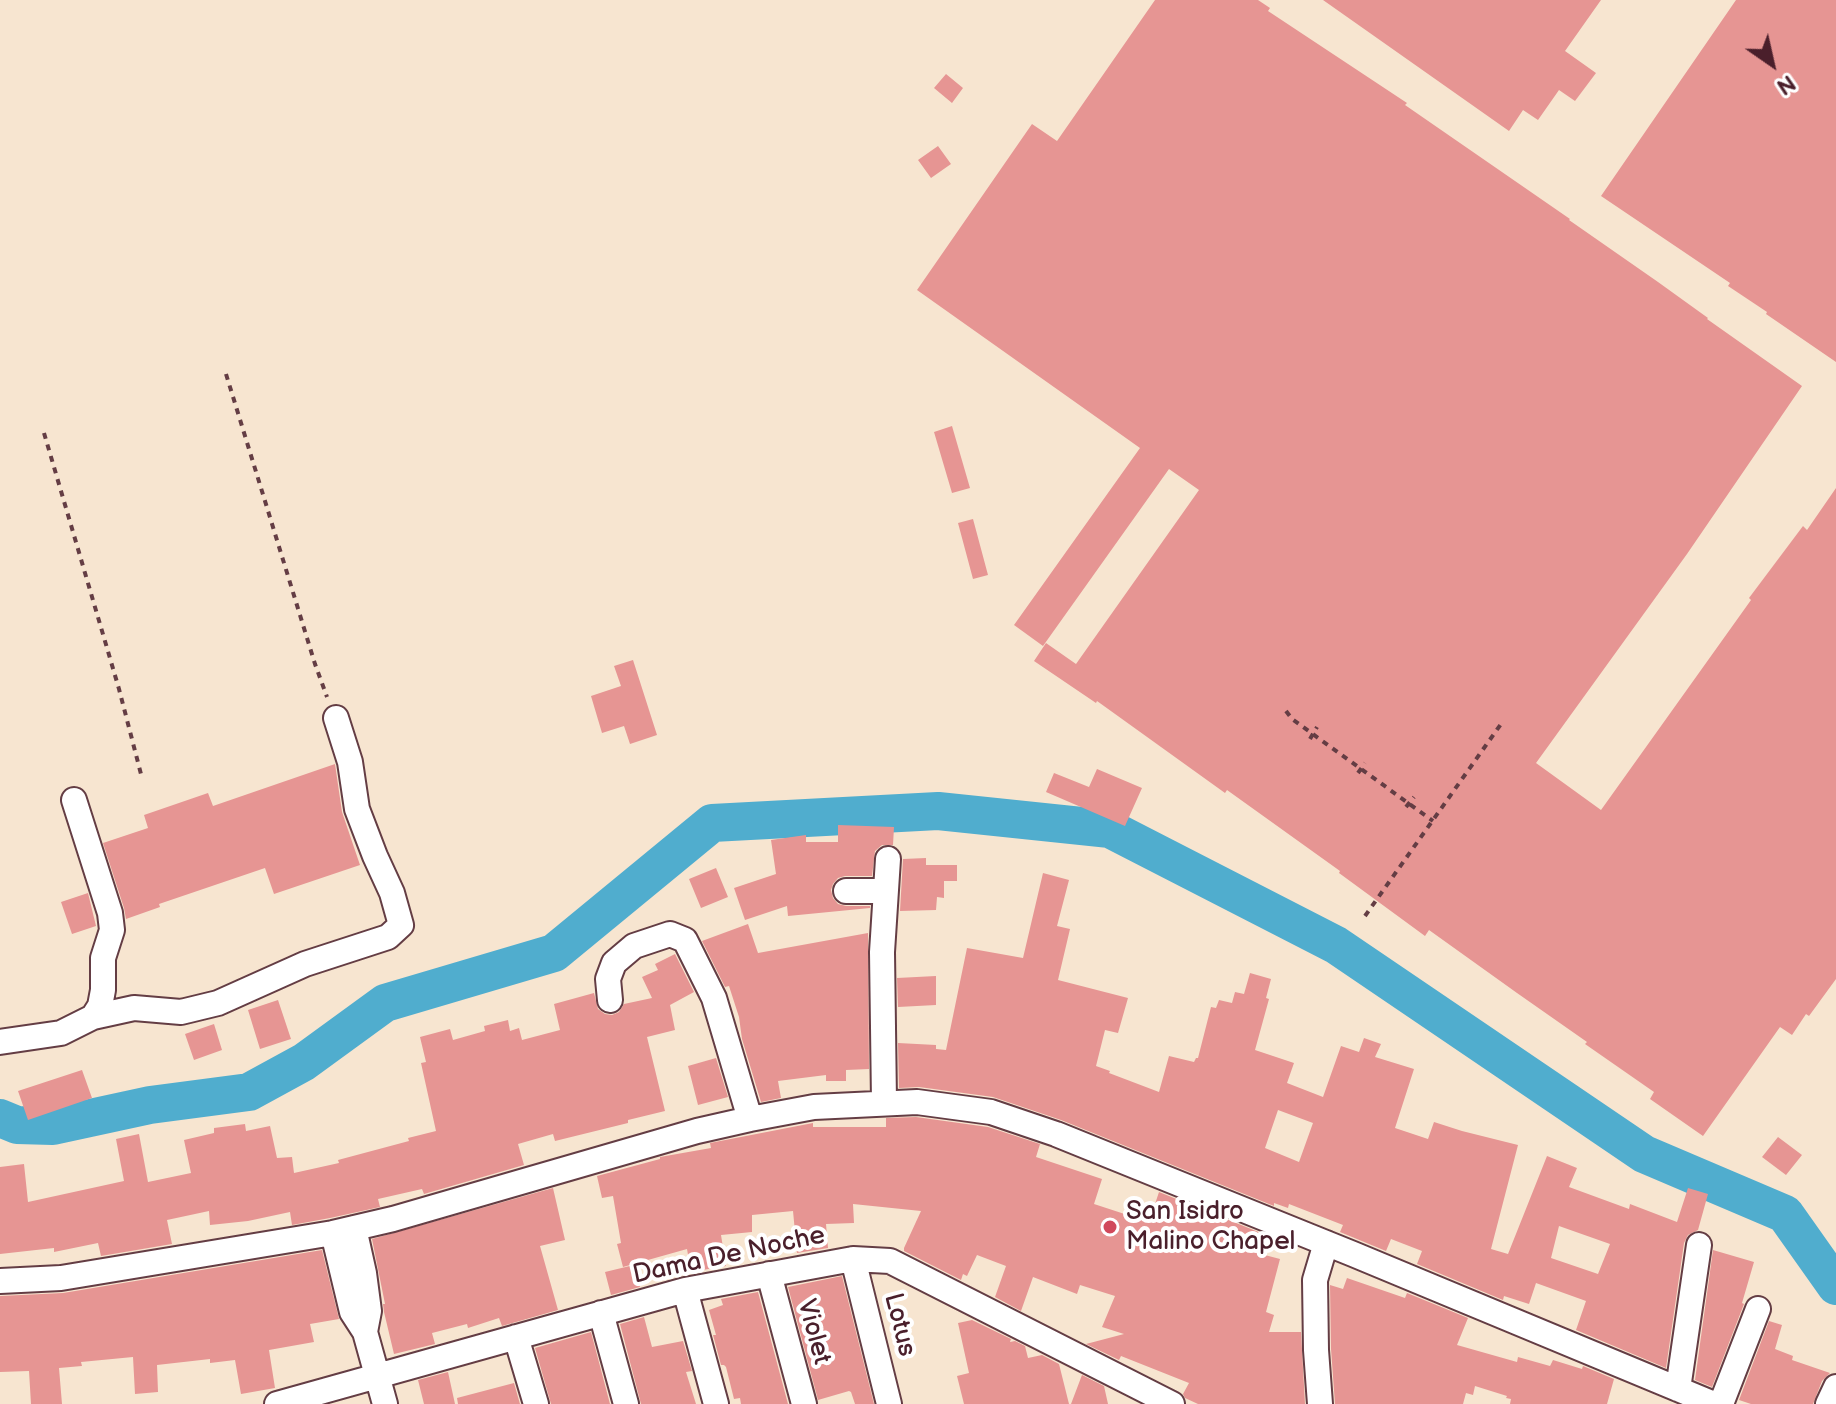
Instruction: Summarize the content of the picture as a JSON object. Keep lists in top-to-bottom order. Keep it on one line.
{"streets":{"street":["Dama De Noche","Lotus","Violet"]},"crossings":[["Dama De Noche","Lotus"],["Dama De Noche","Violet"]],"places":["San Isidro Malino Chapel"],"north":"bottom right"}
